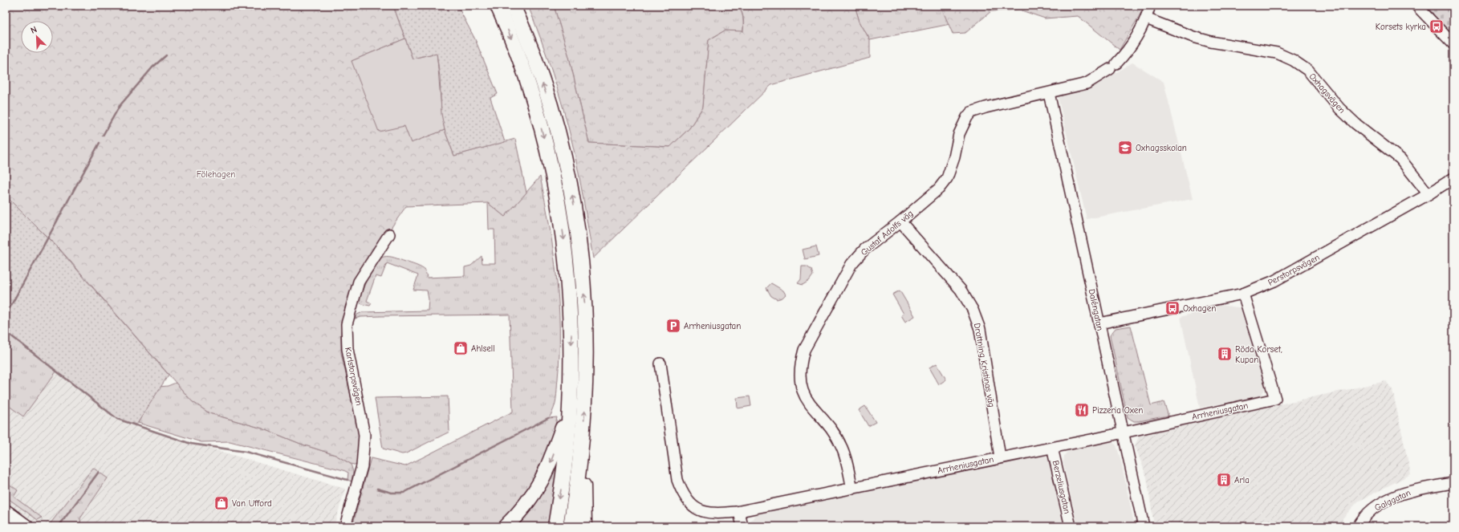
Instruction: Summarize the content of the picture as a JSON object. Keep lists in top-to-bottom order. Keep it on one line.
{"streets":{"street":["Oxhagsvägen","Gustaf Adolfs väg","Perstorpsvägen","Daléngatan","Drottning Kristinas väg","Karlstorpsvägen","Arrheniusgatan","Berzeliusgatan","Galggatan"]},"crossings":[["Oxhagsvägen","Gustaf Adolfs väg"],["Oxhagsvägen","Perstorpsvägen"],["Gustaf Adolfs väg","Daléngatan"],["Gustaf Adolfs väg","Drottning Kristinas väg"],["Gustaf Adolfs väg","Arrheniusgatan"],["Perstorpsvägen","Daléngatan"],["Perstorpsvägen","Arrheniusgatan"],["Daléngatan","Arrheniusgatan"],["Drottning Kristinas väg","Arrheniusgatan"],["Arrheniusgatan","Berzeliusgatan"]],"parks":["Fölehagen"],"places":{"bus stop":["Korsets kyrka","Oxhagen"],"school or university":["Oxhagsskolan"],"parking":["Arrheniusgatan"],"shop":["Ahlsell","Van Ufford"],"building":["Röda Korset, Kupan","Arla"],"restaurant":["Pizzeria Oxen"]},"north":"top left"}
